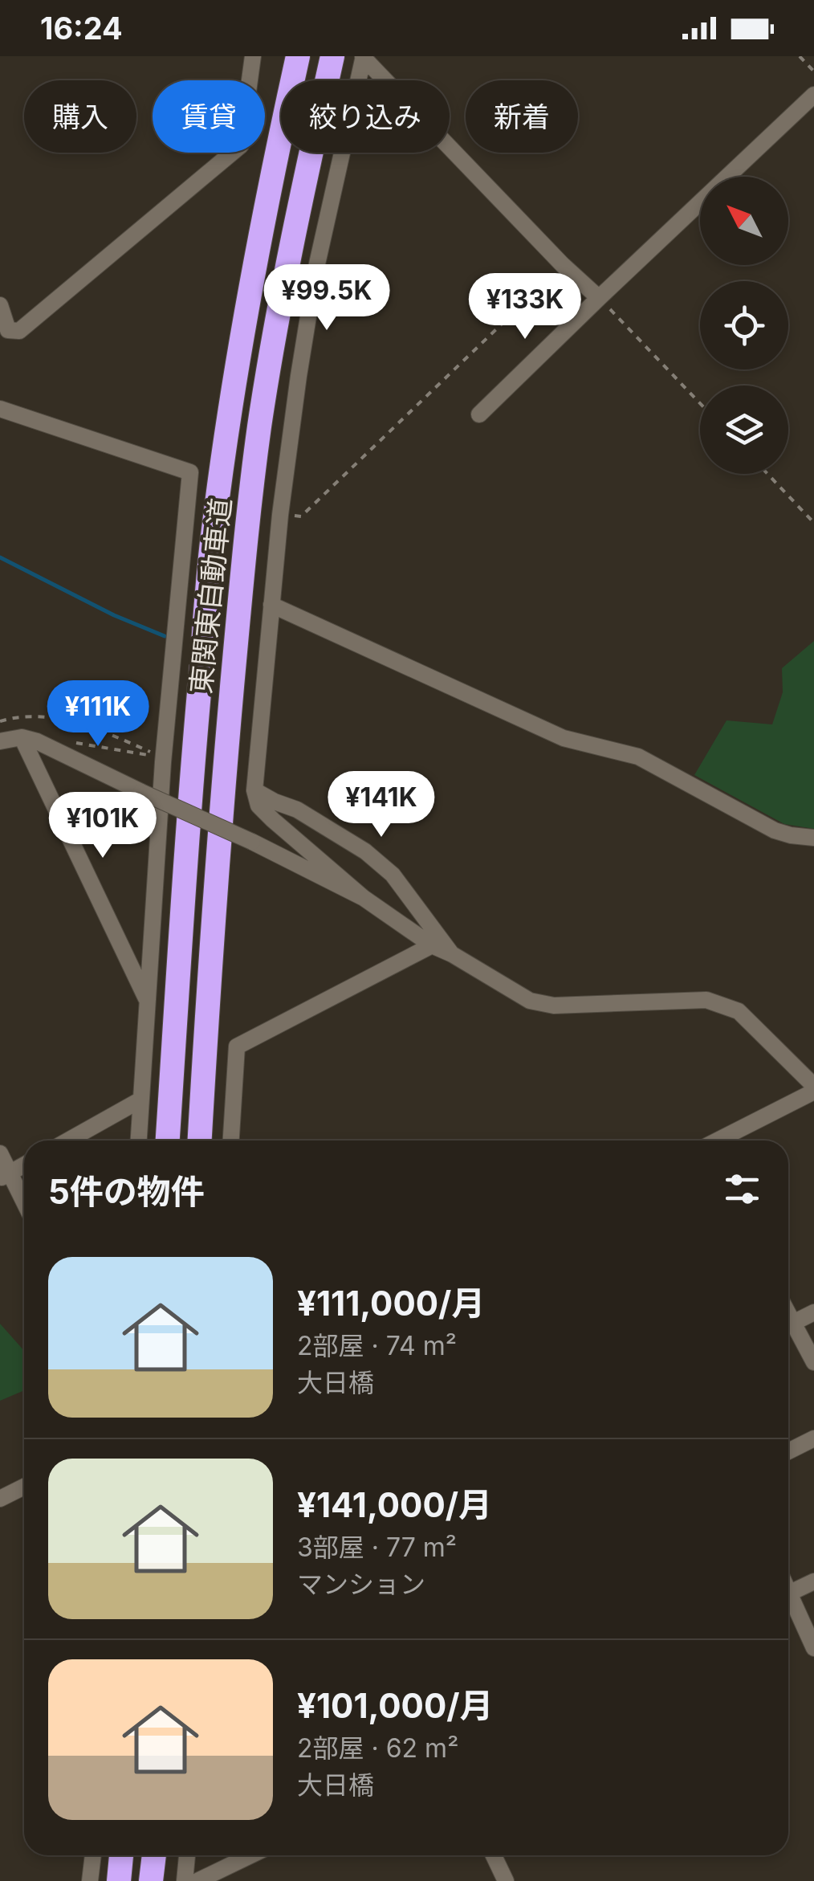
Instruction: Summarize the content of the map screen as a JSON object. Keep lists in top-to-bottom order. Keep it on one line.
{"streets":{"highway":["東関東自動車道"]},"north":"top left","page":{"status":"16:24","chip":["購入","賃貸","絞り込み","新着"],"price":["¥99.5K","¥133K","¥111K","¥141K","¥101K"],"heading":"5件の物件","list":[{"name":"¥111,000/月","note":"2部屋 · 74 m² · 大日橋"},{"name":"¥141,000/月","note":"3部屋 · 77 m² · マンション"},{"name":"¥101,000/月","note":"2部屋 · 62 m² · 大日橋"}]}}
